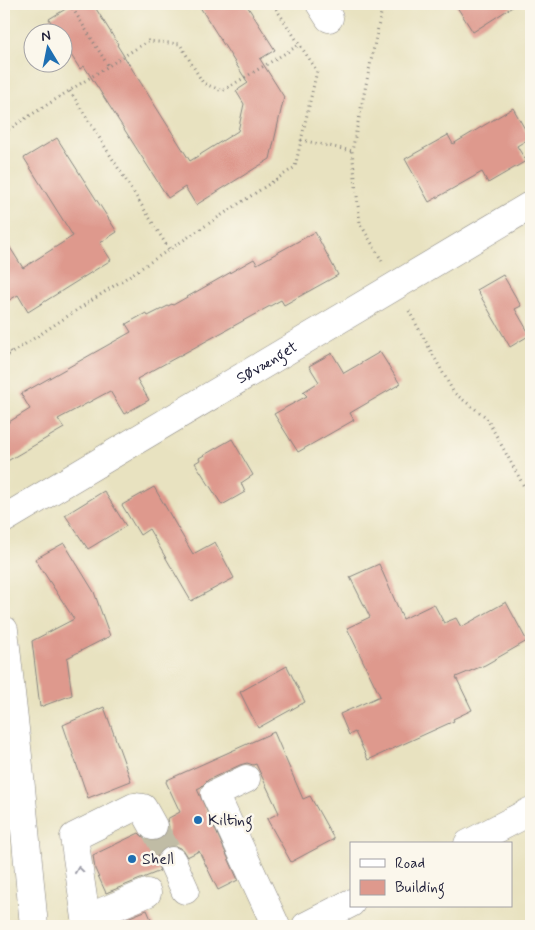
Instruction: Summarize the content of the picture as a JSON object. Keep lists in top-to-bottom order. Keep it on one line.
{"streets":{"street":["Søvænget"]},"places":["Kilting","Shell"],"legend":["Road","Building"],"north":"top"}
